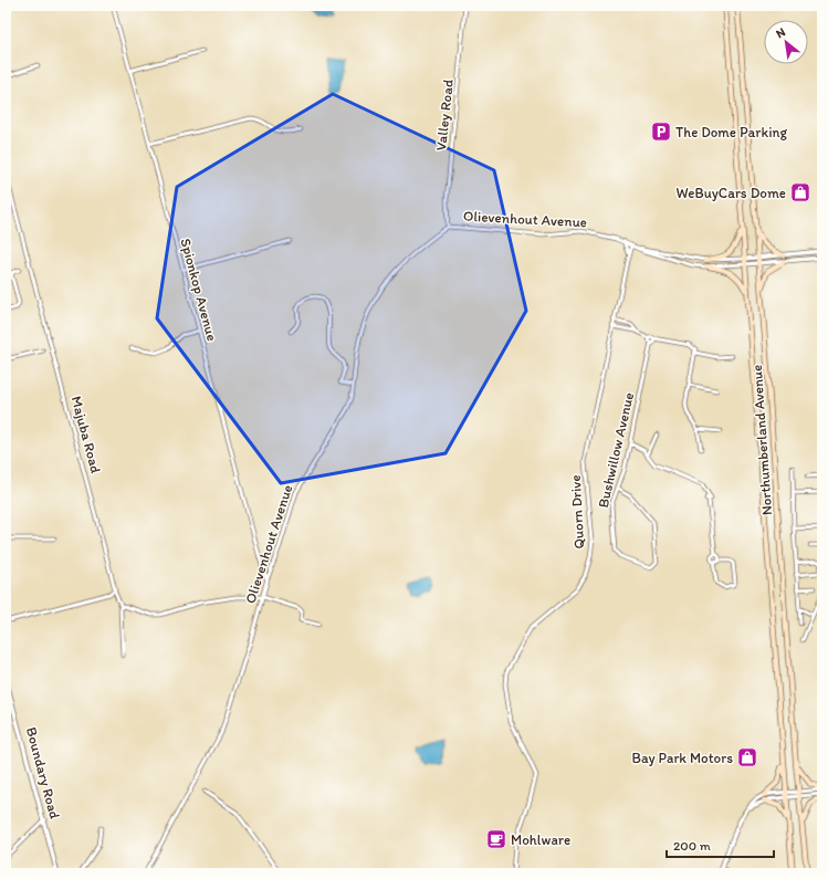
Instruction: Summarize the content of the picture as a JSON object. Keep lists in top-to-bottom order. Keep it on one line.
{"streets":{"main road":["Northumberland Avenue"],"street":["Valley Road","Olievenhout Avenue","Spionkop Avenue","Majuba Road","Bushwillow Avenue","Quorn Drive","Boundary Road"]},"crossings":[["Valley Road","Olievenhout Avenue"],["Olievenhout Avenue","Spionkop Avenue"],["Olievenhout Avenue","Northumberland Avenue"],["Olievenhout Avenue","Quorn Drive"]],"places":{"parking":["The Dome Parking"],"shop":["WeBuyCars Dome","Bay Park Motors"],"cafe":["Mohlware"]},"scale_bar":"200 m","north":"top left"}
